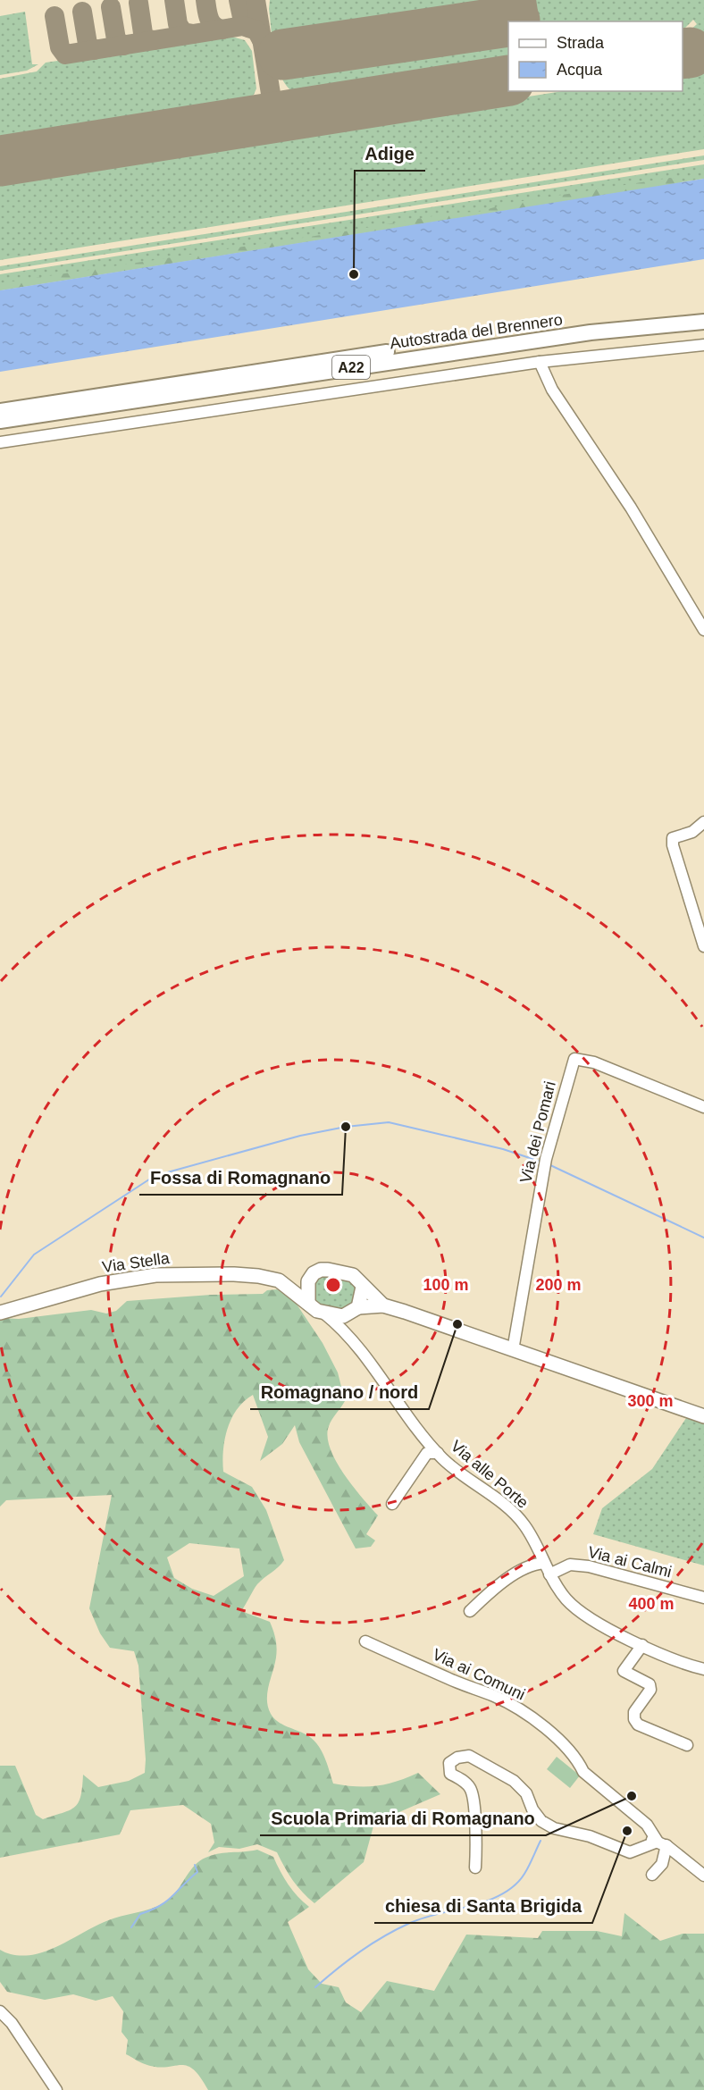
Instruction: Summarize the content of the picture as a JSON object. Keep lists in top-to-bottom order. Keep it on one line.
{"streets":{"highway":["Autostrada del Brennero","A22"],"main road":["Via Stella"],"street":["Via dei Pomari","Via alle Porte","Via ai Calmi","Via ai Comuni"]},"crossings":[["Via Stella","Via alle Porte"],["Via alle Porte","Via ai Calmi"]],"places":["Adige","Fossa di Romagnano","Romagnano / nord","Scuola Primaria di Romagnano","chiesa di Santa Brigida"],"legend":["Strada","Acqua"],"rings":["100 m","200 m","300 m","400 m"]}
